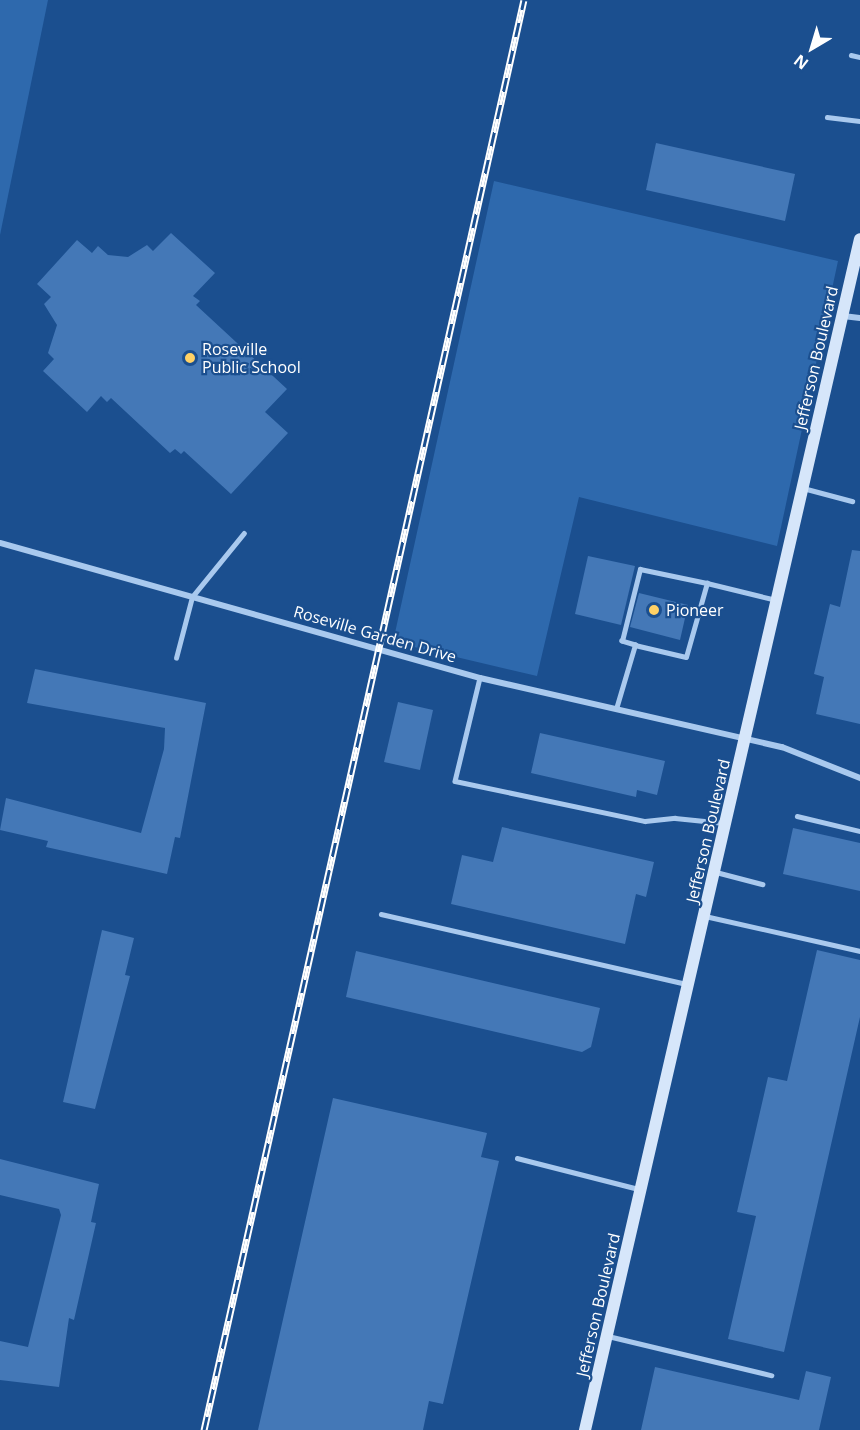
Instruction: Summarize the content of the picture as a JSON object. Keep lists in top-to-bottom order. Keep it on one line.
{"streets":{"street":["Jefferson Boulevard","Roseville Garden Drive"]},"crossings":[["Jefferson Boulevard","Roseville Garden Drive"]],"places":["Roseville Public School","Pioneer"],"north":"bottom left"}
